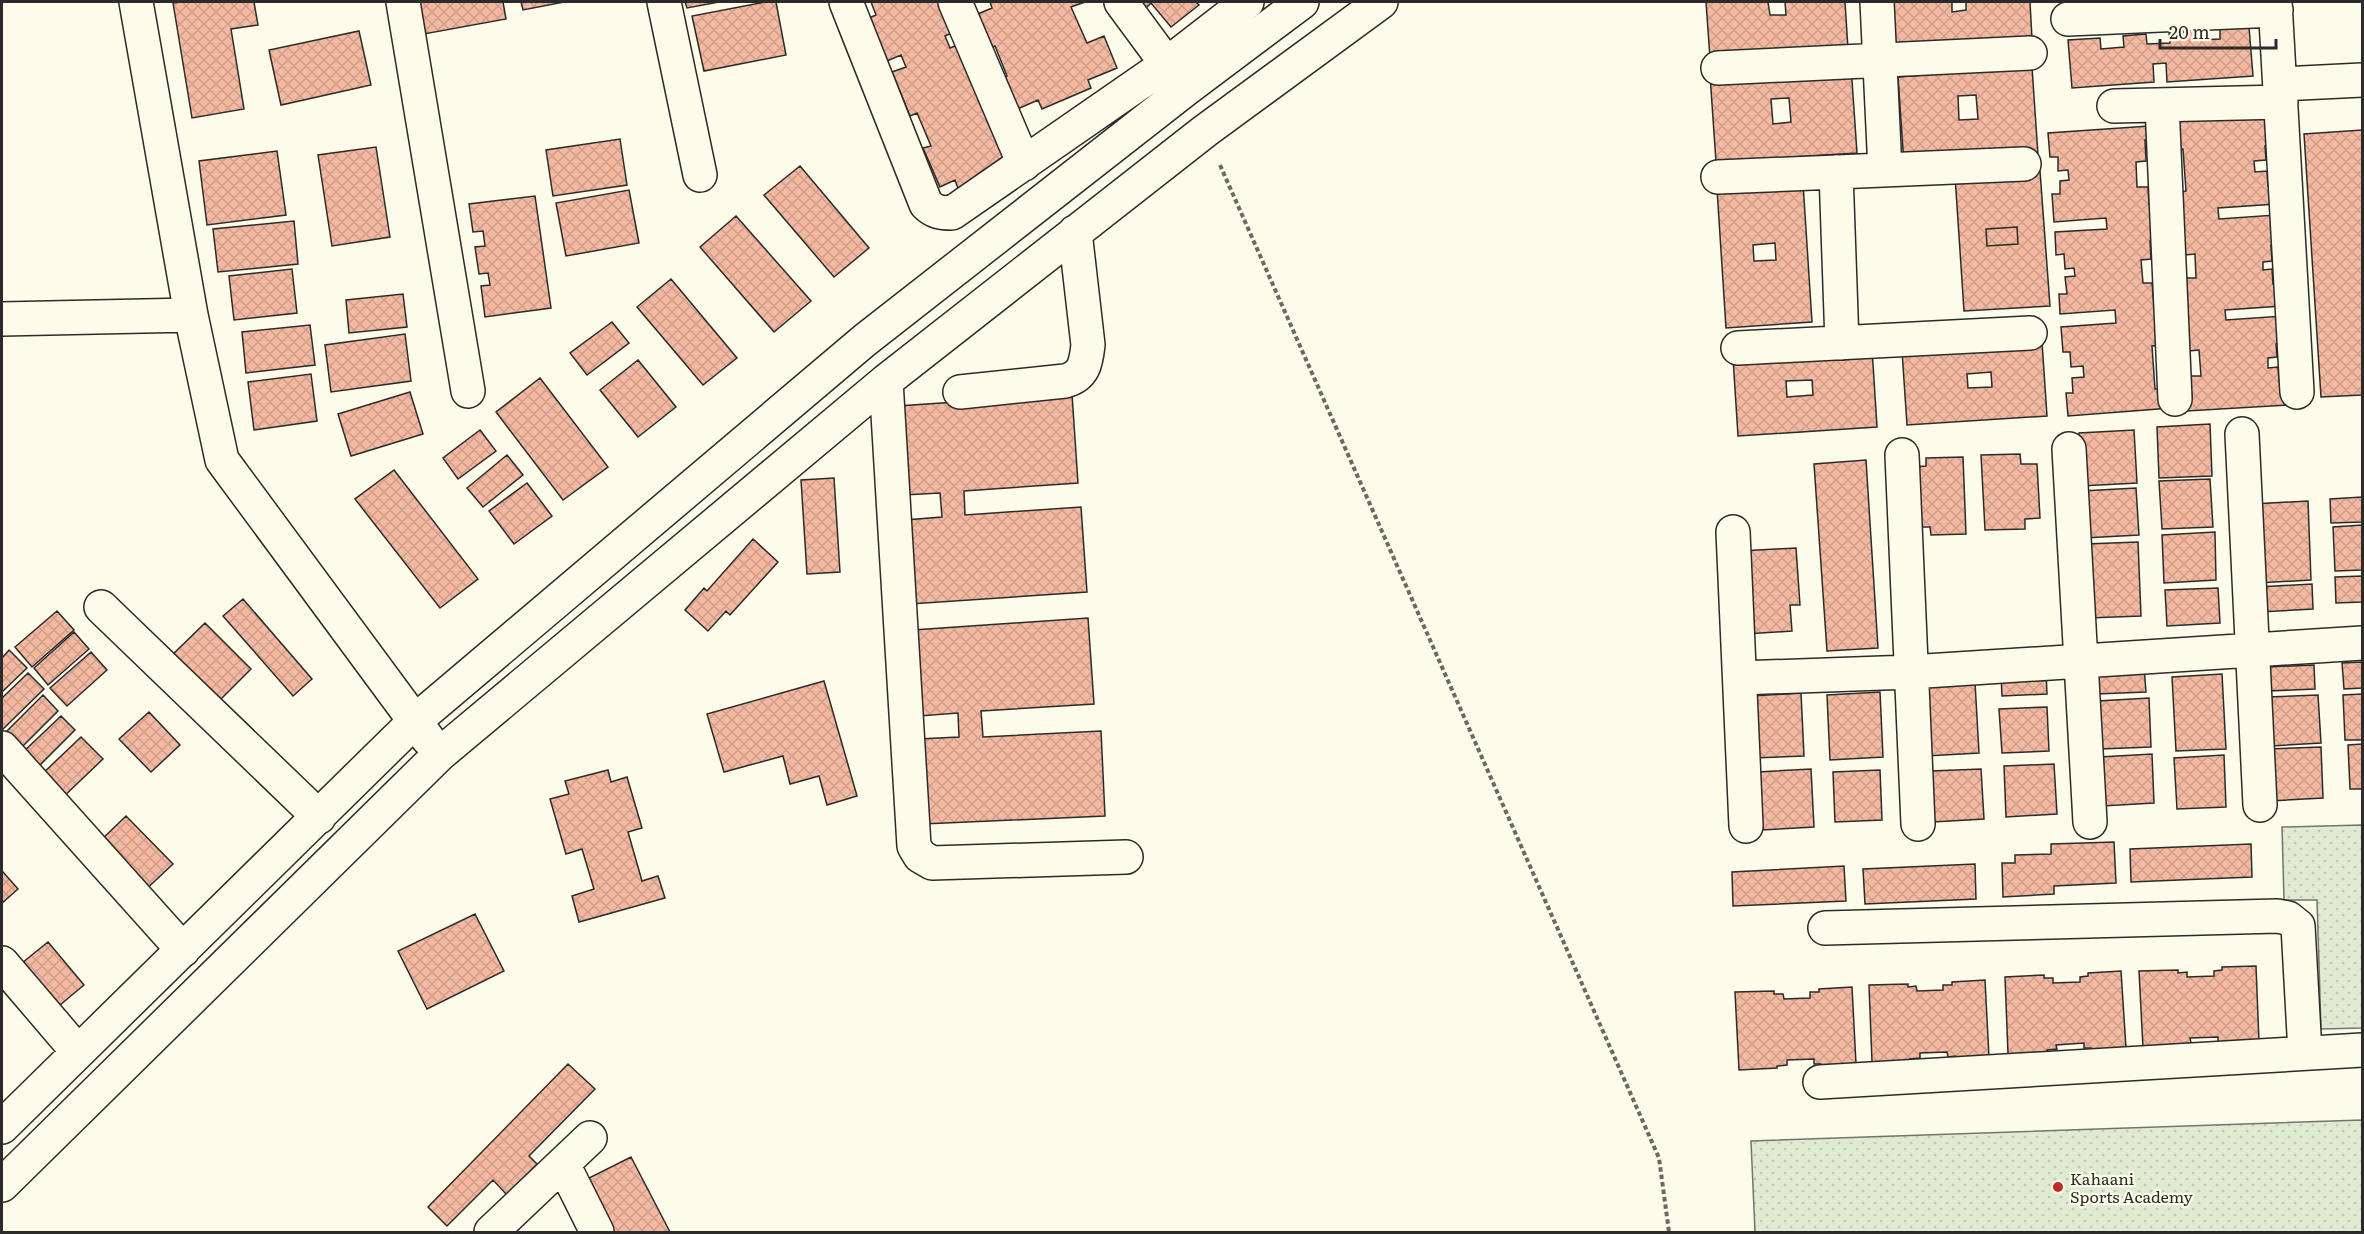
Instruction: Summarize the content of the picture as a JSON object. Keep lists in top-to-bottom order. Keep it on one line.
{"places":["Kahaani Sports Academy"],"scale_bar":"20 m"}
